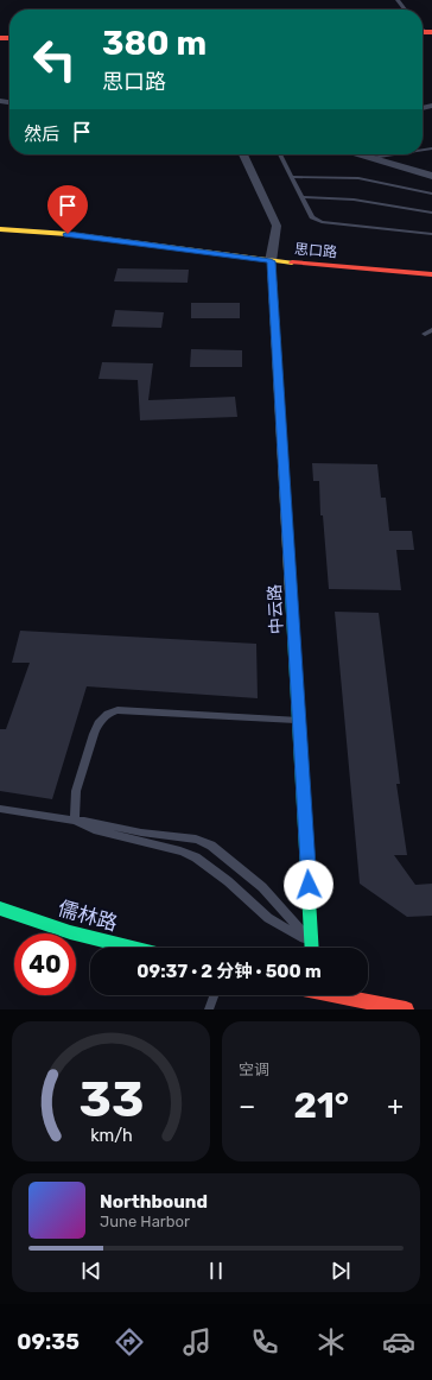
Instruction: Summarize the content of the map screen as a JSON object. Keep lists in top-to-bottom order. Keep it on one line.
{"streets":{"street":["思口路","中云路","儒林路"]},"crossings":[["思口路","中云路"]],"page":{"turn":["380 m","思口路"],"then":"然后","limit":"40","trip":"09:37 · 2 分钟 · 500 m","tile":"空调","heat":["−","21°","+"],"song":["Northbound","June Harbor"],"tabs":"09:35","gauge":["33","km/h"]}}
